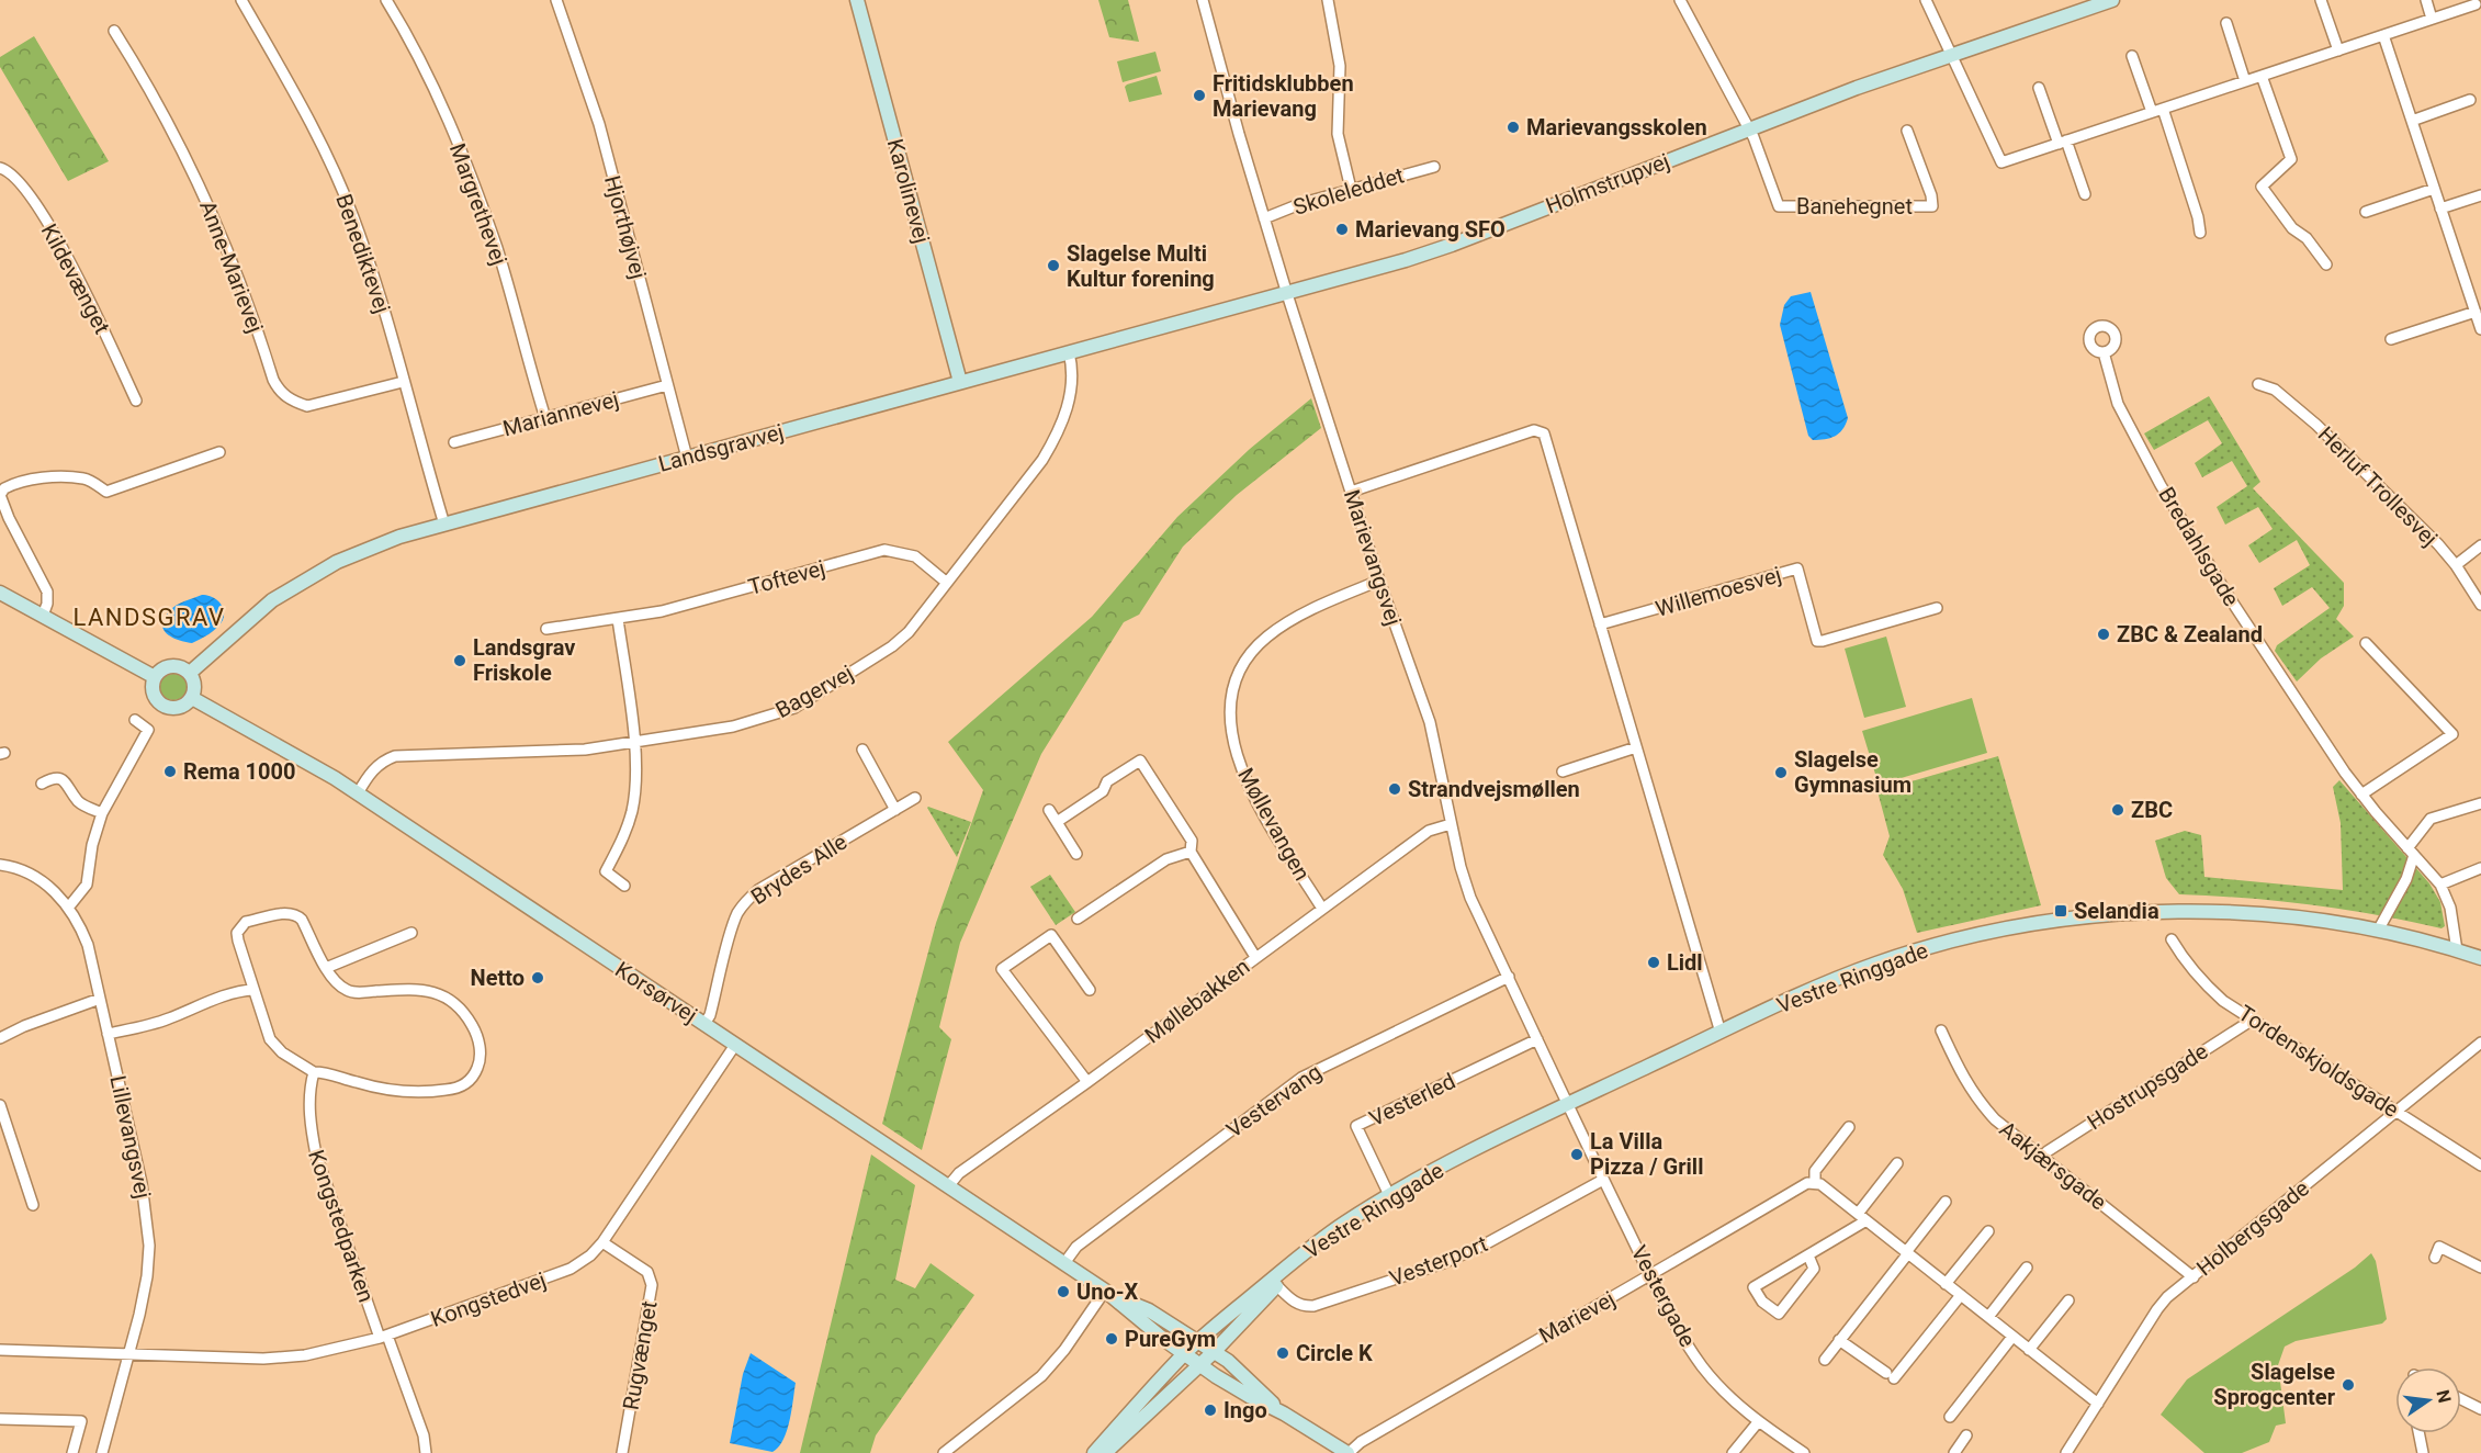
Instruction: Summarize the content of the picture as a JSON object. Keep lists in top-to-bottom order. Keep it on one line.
{"streets":{"street":["Holmstrupvej","Karolinevej","Skoleleddet","Margrethevej","Banehegnet","Hjorthøjvej","Benediktevej","Anne-Marievej","Kildevænget","Mariannevej","Landsgravvej","Herluf Trollesvej","Bredahlsgade","Marievangsvej","Toftevej","Willemoesvej","Bagervej","Møllevangen","Brydes Alle","Vestre Ringgade","Korsørvej","Møllebakken","Tordenskjoldsgade","Hostrupsgade","Vesterled","Vestervang","Lillevangsvej","Aakjærsgade","Kongstedparken","Holbergsgade","Vesterport","Vestergade","Kongstedvej","Marievej","Rugvænget"]},"crossings":[["Holmstrupvej","Banehegnet"],["Holmstrupvej","Landsgravvej"],["Holmstrupvej","Marievangsvej"],["Karolinevej","Landsgravvej"],["Skoleleddet","Marievangsvej"],["Margrethevej","Mariannevej"],["Hjorthøjvej","Mariannevej"],["Hjorthøjvej","Landsgravvej"],["Benediktevej","Anne-Marievej"],["Benediktevej","Landsgravvej"],["Landsgravvej","Marievangsvej"],["Landsgravvej","Bagervej"],["Landsgravvej","Korsørvej"],["Bredahlsgade","Vestre Ringgade"],["Marievangsvej","Møllevangen"],["Marievangsvej","Vestre Ringgade"],["Marievangsvej","Møllebakken"],["Marievangsvej","Vesterled"],["Marievangsvej","Vestervang"],["Marievangsvej","Vestergade"],["Toftevej","Bagervej"],["Bagervej","Korsørvej"],["Møllevangen","Møllebakken"],["Brydes Alle","Korsørvej"],["Vestre Ringgade","Korsørvej"],["Vestre Ringgade","Vesterled"],["Vestre Ringgade","Vesterport"],["Vestre Ringgade","Vestergade"],["Korsørvej","Møllebakken"],["Korsørvej","Vestervang"],["Korsørvej","Kongstedvej"],["Korsørvej","Marievej"],["Tordenskjoldsgade","Hostrupsgade"],["Tordenskjoldsgade","Holbergsgade"],["Hostrupsgade","Aakjærsgade"],["Lillevangsvej","Kongstedvej"],["Aakjærsgade","Holbergsgade"],["Kongstedparken","Kongstedvej"],["Vesterport","Vestergade"],["Vestergade","Marievej"],["Kongstedvej","Rugvænget"]],"districts":["LANDSGRAV"],"places":{"other":["Fritidsklubben Marievang","Marievangsskolen","Marievang SFO","Slagelse Multi Kultur forening","ZBC & Zealand","Landsgrav Friskole","Rema 1000","Slagelse Gymnasium","Strandvejsmøllen","ZBC","Lidl","Netto","La Villa Pizza / Grill","Uno-X","PureGym","Circle K","Slagelse Sprogcenter","Ingo"],"transit":["Selandia"]},"north":"right"}
